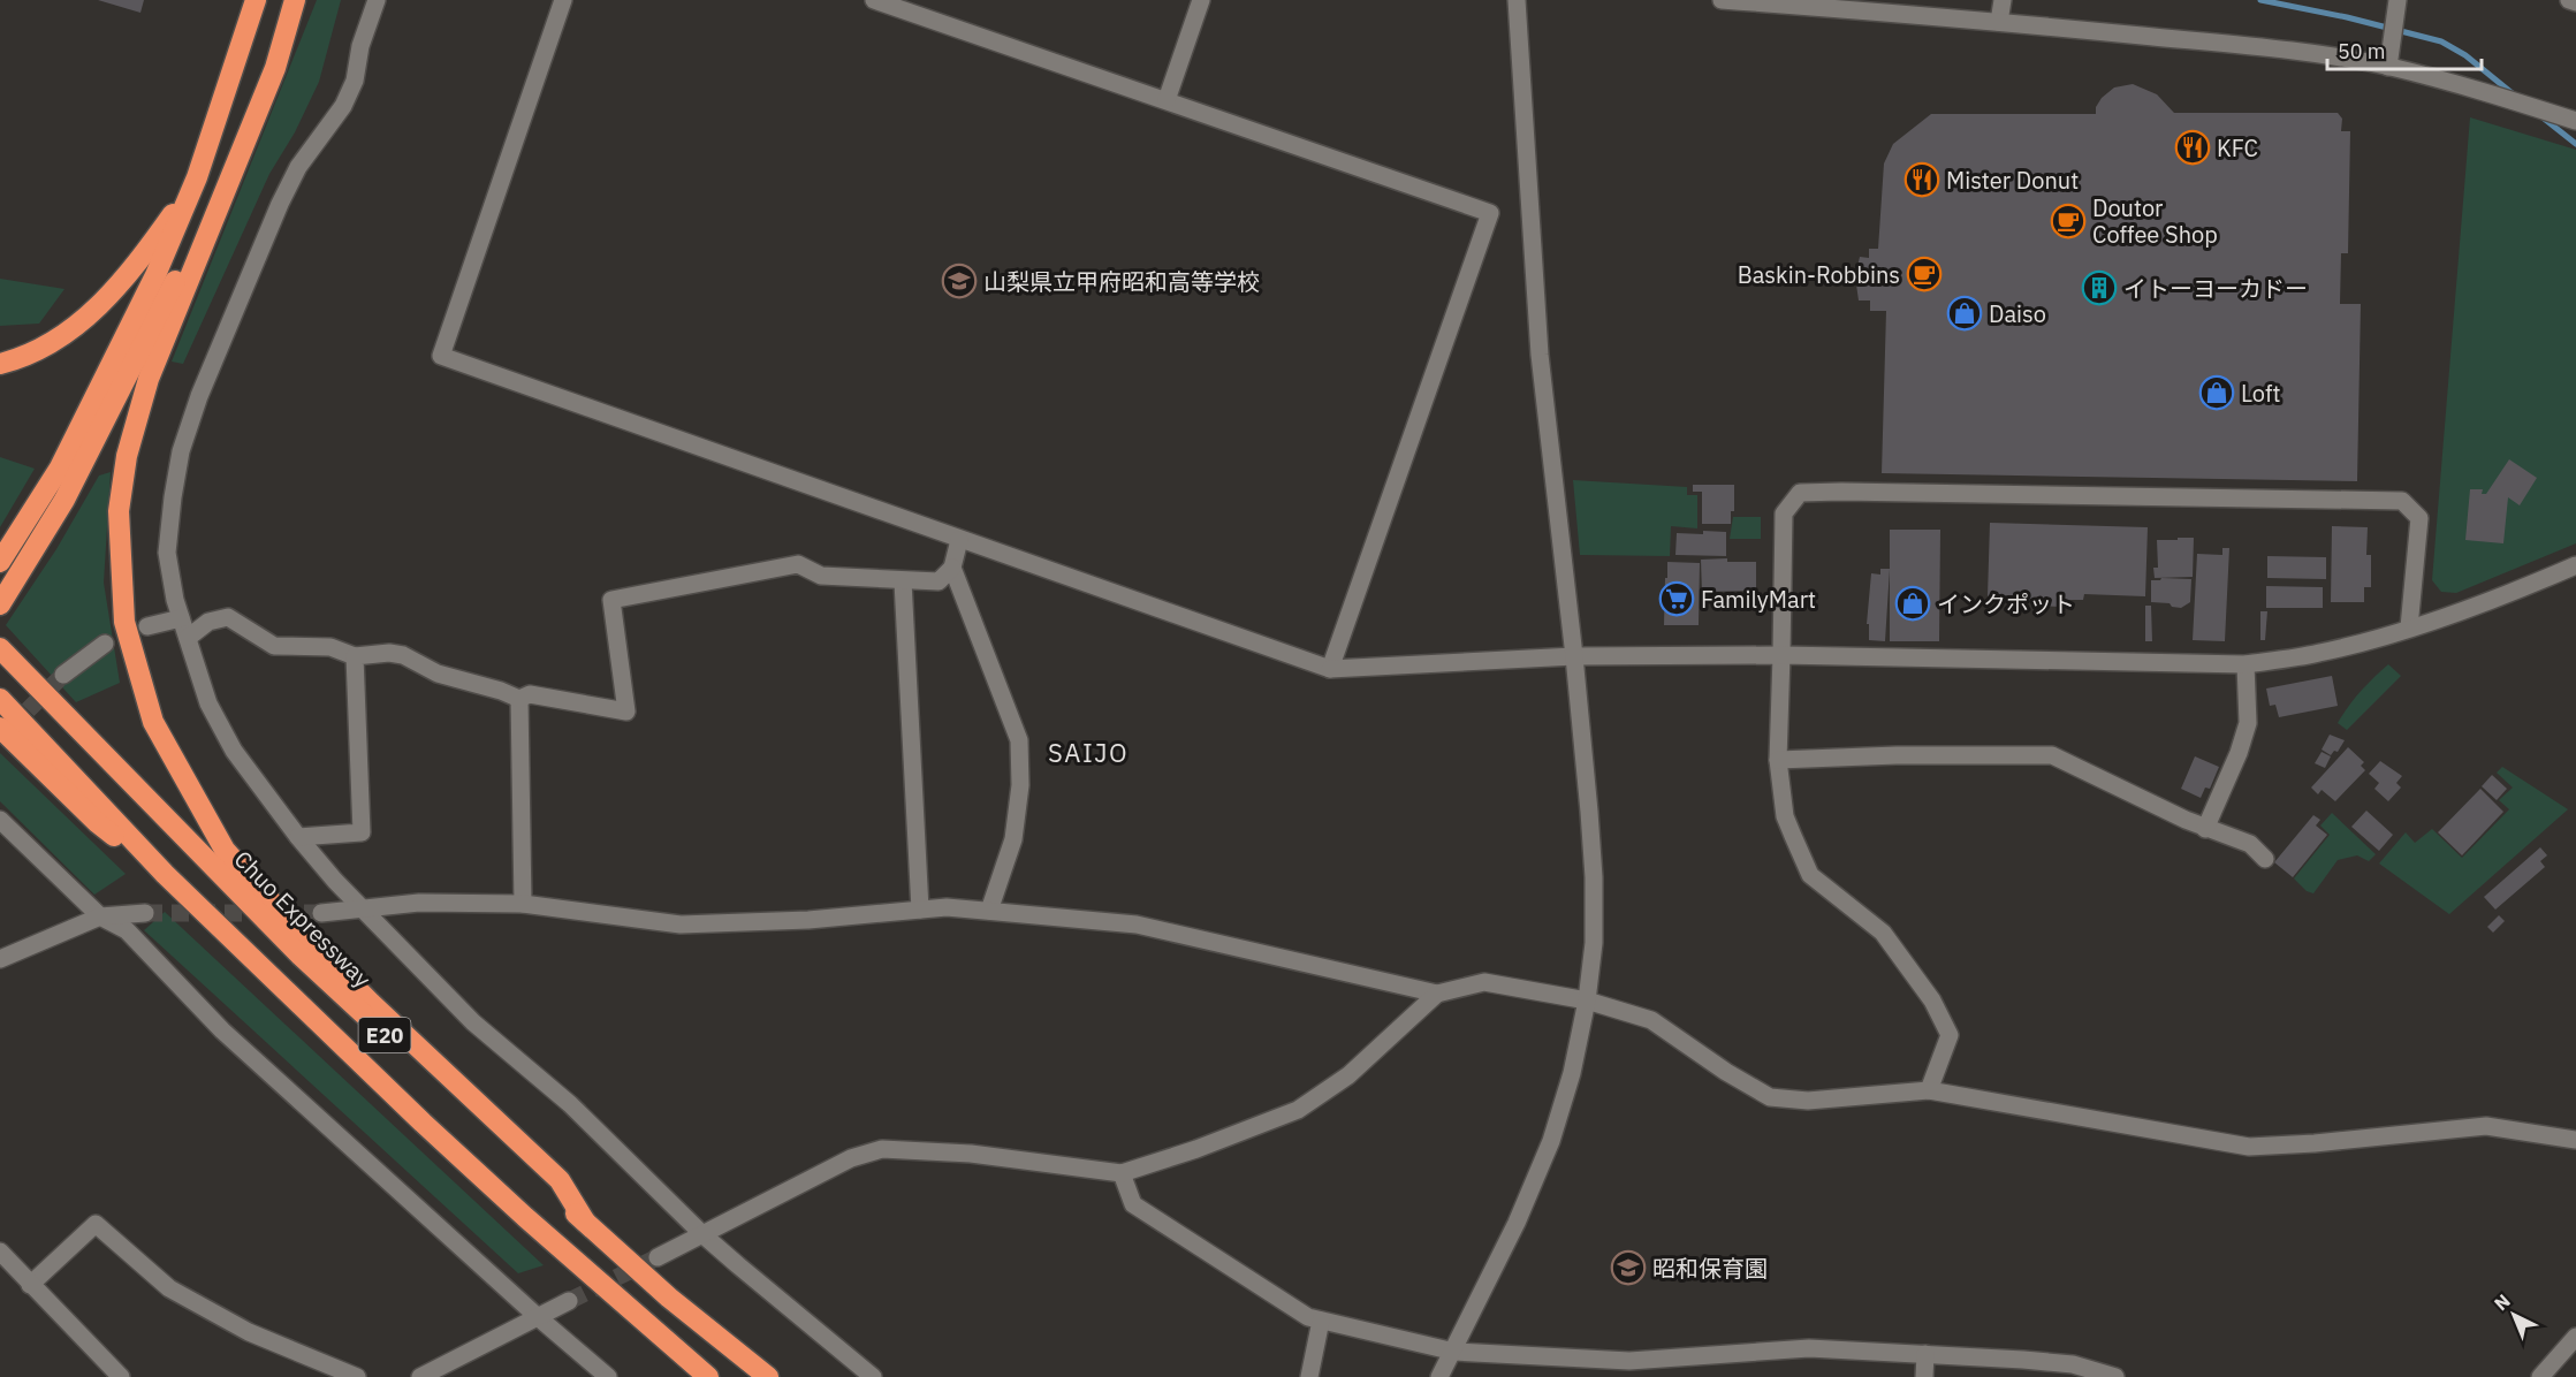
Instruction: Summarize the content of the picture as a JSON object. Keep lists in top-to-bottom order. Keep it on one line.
{"streets":{"highway":["Chuo Expressway","E20"]},"districts":["SAIJO"],"places":{"restaurant":["KFC","Mister Donut"],"cafe":["Doutor Coffee Shop","Baskin-Robbins"],"school or university":["山梨県立甲府昭和高等学校","昭和保育園"],"building":["イトーヨーカドー"],"shop":["Daiso","Loft","インクポット"],"supermarket":["FamilyMart"]},"scale_bar":"50 m","north":"top left"}
